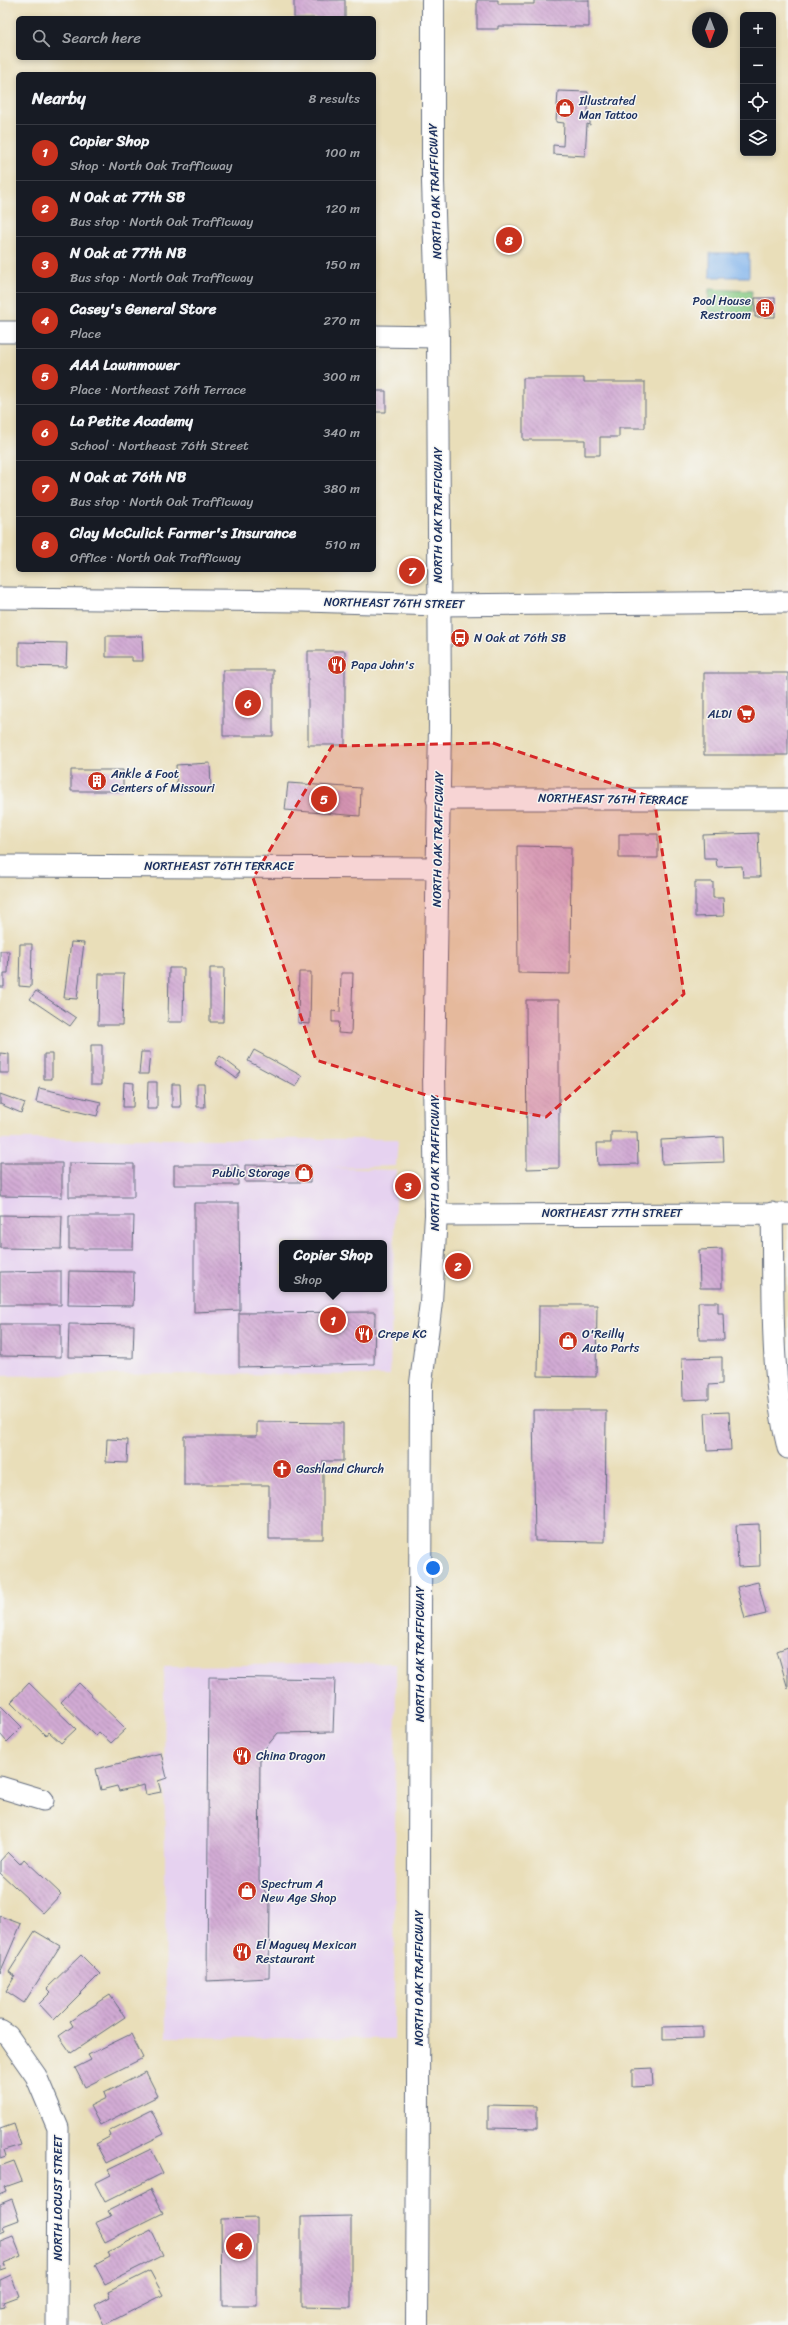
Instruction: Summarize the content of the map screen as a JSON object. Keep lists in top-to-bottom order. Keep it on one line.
{"streets":{"main road":["NORTH OAK TRAFFICWAY"],"street":["NORTHEAST 76TH STREET","NORTHEAST 76TH TERRACE","NORTHEAST 77TH STREET","NORTH LOCUST STREET"]},"crossings":[["NORTH OAK TRAFFICWAY","NORTHEAST 76TH STREET"],["NORTH OAK TRAFFICWAY","NORTHEAST 76TH TERRACE"],["NORTH OAK TRAFFICWAY","NORTHEAST 77TH STREET"]],"places":{"shop":["Illustrated Man Tattoo","Public Storage","O'Reilly Auto Parts","Spectrum A New Age Shop"],"building":["Pool House Restroom","Ankle & Foot Centers of Missouri"],"bus stop":["N Oak at 76th SB"],"restaurant":["Papa John's","Crepe KC","China Dragon","El Maguey Mexican Restaurant"],"supermarket":["ALDI"],"church":["Gashland Church"]},"north":"bottom","page":{"map_buttons":["+","−"],"search":"Search here","heading":["Nearby","8 results"],"list":[{"mark":"1","name":"Copier Shop","note":"Shop · North Oak Trafficway","value":"100 m"},{"mark":"2","name":"N Oak at 77th SB","note":"Bus stop · North Oak Trafficway","value":"120 m"},{"mark":"3","name":"N Oak at 77th NB","note":"Bus stop · North Oak Trafficway","value":"150 m"},{"mark":"4","name":"Casey's General Store","note":"Place","value":"270 m"},{"mark":"5","name":"AAA Lawnmower","note":"Place · Northeast 76th Terrace","value":"300 m"},{"mark":"6","name":"La Petite Academy","note":"School · Northeast 76th Street","value":"340 m"},{"mark":"7","name":"N Oak at 76th NB","note":"Bus stop · North Oak Trafficway","value":"380 m"},{"mark":"8","name":"Clay McCulick Farmer's Insurance","note":"Office · North Oak Trafficway","value":"510 m"}],"pins":["8","7","6","5","3","2","1","4"],"popup":["Copier Shop","Shop"]}}
